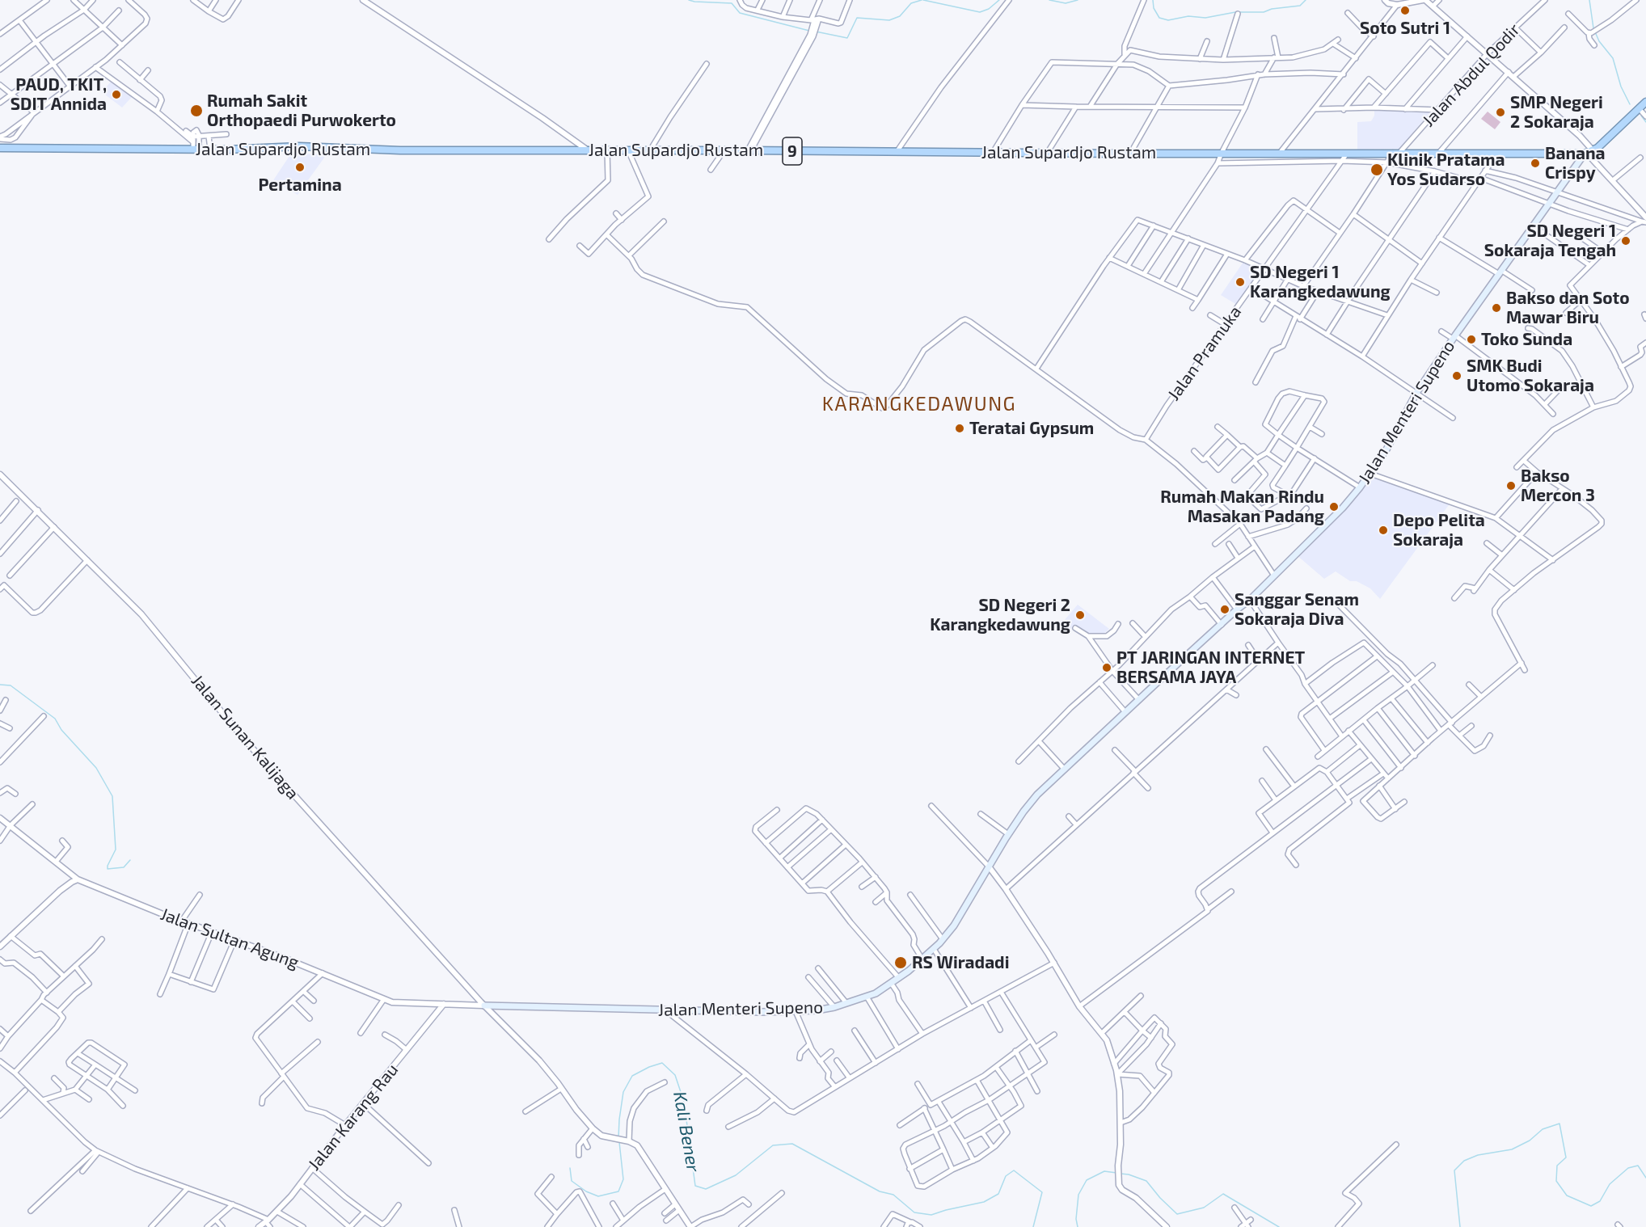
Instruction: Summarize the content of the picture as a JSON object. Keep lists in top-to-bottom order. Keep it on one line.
{"streets":{"highway":["Jalan Supardjo Rustam","9"],"main road":["Jalan Menteri Supeno"],"street":["Jalan Abdul Qodir","Jalan Pramuka","Jalan Sunan Kalijaga","Jalan Sultan Agung","Jalan Karang Rau"]},"crossings":[["Jalan Abdul Qodir","Jalan Supardjo Rustam"],["Jalan Supardjo Rustam","Jalan Pramuka"],["Jalan Supardjo Rustam","Jalan Menteri Supeno"],["Jalan Menteri Supeno","Jalan Sunan Kalijaga"],["Jalan Menteri Supeno","Jalan Sultan Agung"],["Jalan Sunan Kalijaga","Jalan Sultan Agung"],["Jalan Sultan Agung","Jalan Karang Rau"]],"districts":["KARANGKEDAWUNG"],"water":["Kali Bener"],"places":["Soto Sutri 1","PAUD, TKIT, SDIT Annida","Rumah Sakit Orthopaedi Purwokerto","SMP Negeri 2 Sokaraja","Banana Crispy","Pertamina","Klinik Pratama Yos Sudarso","SD Negeri 1 Sokaraja Tengah","SD Negeri 1 Karangkedawung","Bakso dan Soto Mawar Biru","Toko Sunda","SMK Budi Utomo Sokaraja","Teratai Gypsum","Bakso Mercon 3","Rumah Makan Rindu Masakan Padang","Depo Pelita Sokaraja","Sanggar Senam Sokaraja Diva","SD Negeri 2 Karangkedawung","PT JARINGAN INTERNET BERSAMA JAYA","RS Wiradadi"]}
